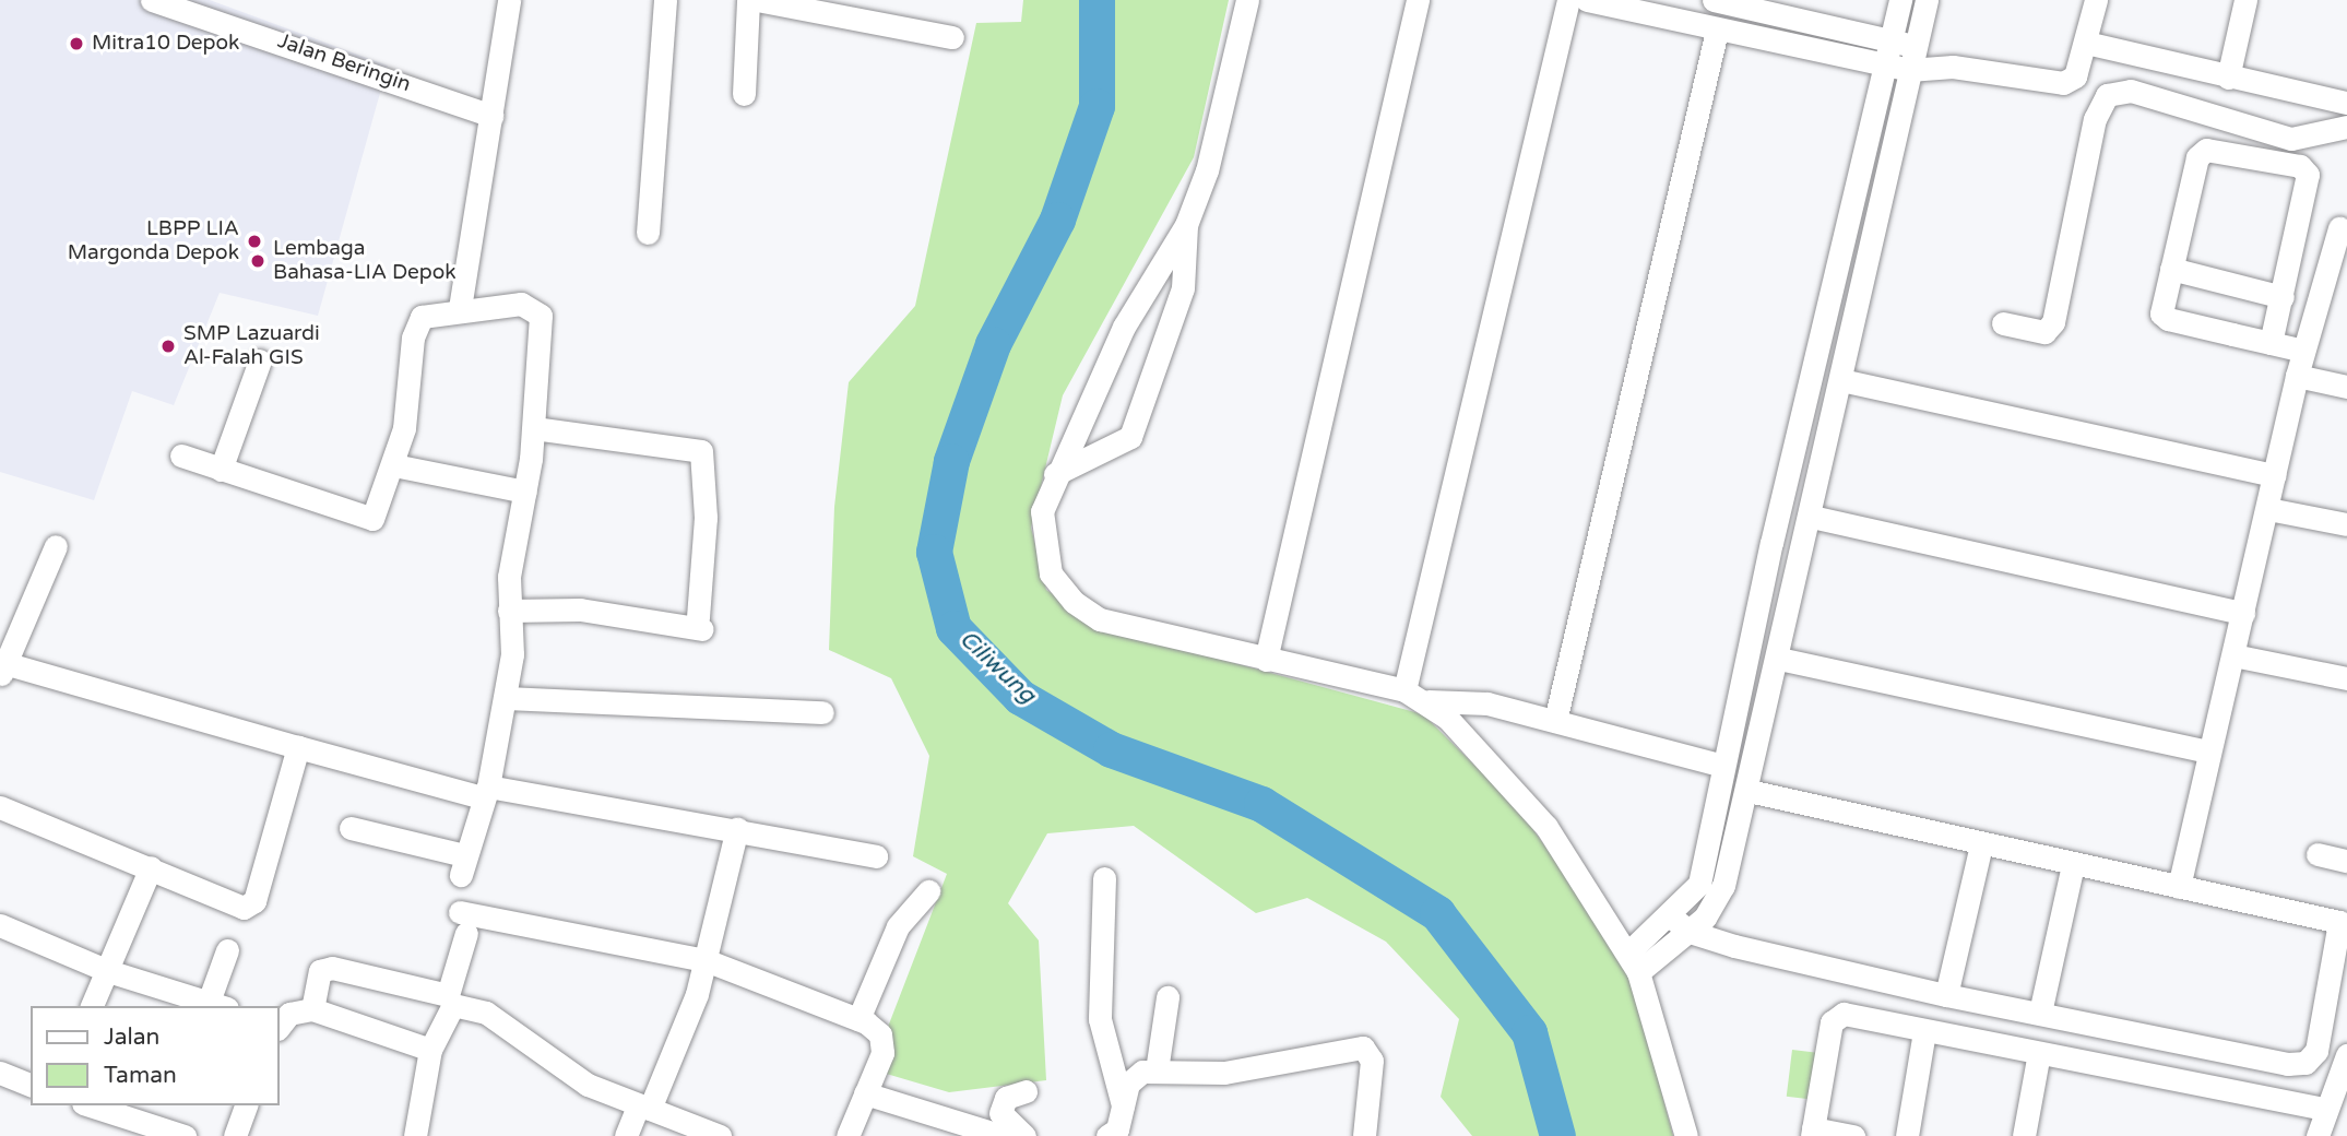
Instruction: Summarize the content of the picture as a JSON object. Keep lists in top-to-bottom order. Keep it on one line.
{"streets":{"street":["Jalan Beringin"]},"water":["Ciliwung"],"places":["Mitra10 Depok","LBPP LIA Margonda Depok","Lembaga Bahasa-LIA Depok","SMP Lazuardi Al-Falah GIS"],"legend":["Jalan","Taman"]}
